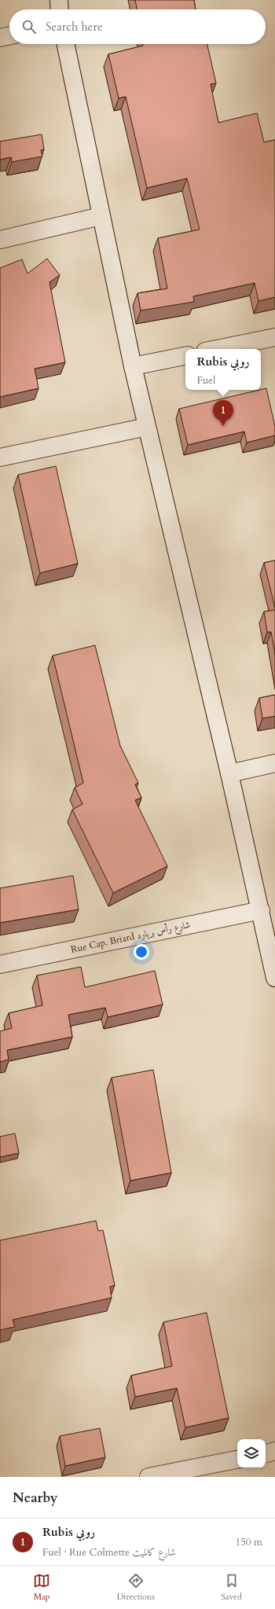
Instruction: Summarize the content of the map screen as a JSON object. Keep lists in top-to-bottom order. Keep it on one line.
{"streets":{"main road":["Rue Cap. Briard شارع رأس بريارد"]},"page":{"search":"Search here","popup":["Rubis روبي","Fuel"],"pins":"1","heading":"Nearby","list":[{"mark":"1","name":"Rubis روبي","note":"Fuel · Rue Colmette شارع كالميت","value":"150 m"}],"nav":["Map","Directions","Saved"]}}
